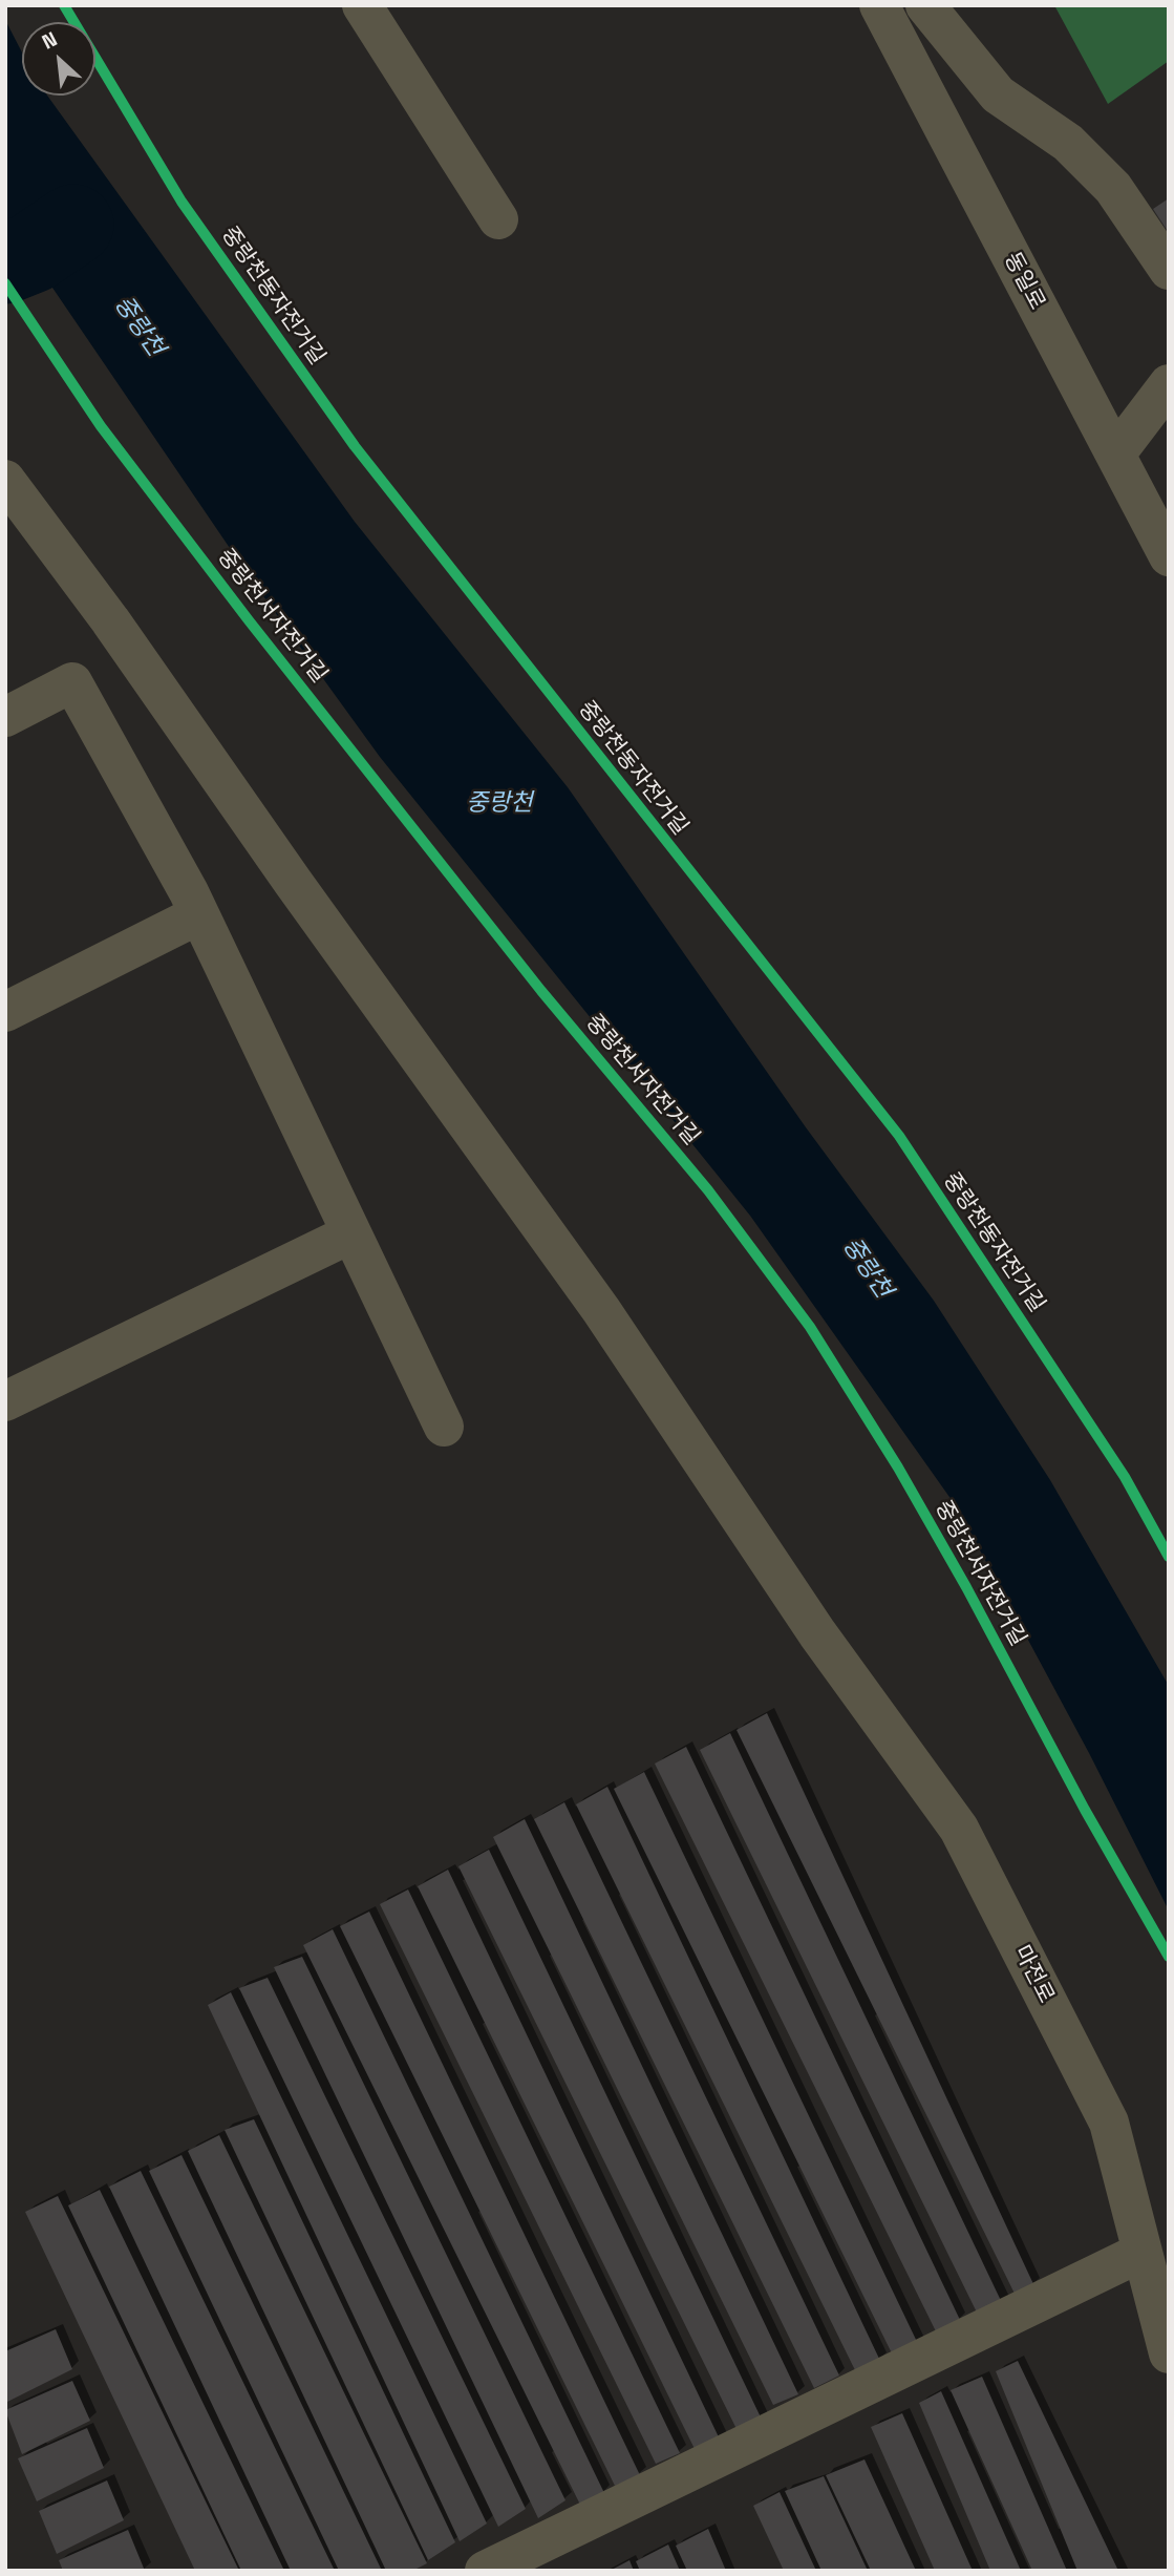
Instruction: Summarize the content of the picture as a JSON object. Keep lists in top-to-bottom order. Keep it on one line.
{"streets":{"street":["동일로","마전로"],"cycle path":["중랑천동자전거길","중랑천서자전거길"]},"water":["중랑천"],"north":"top left"}
